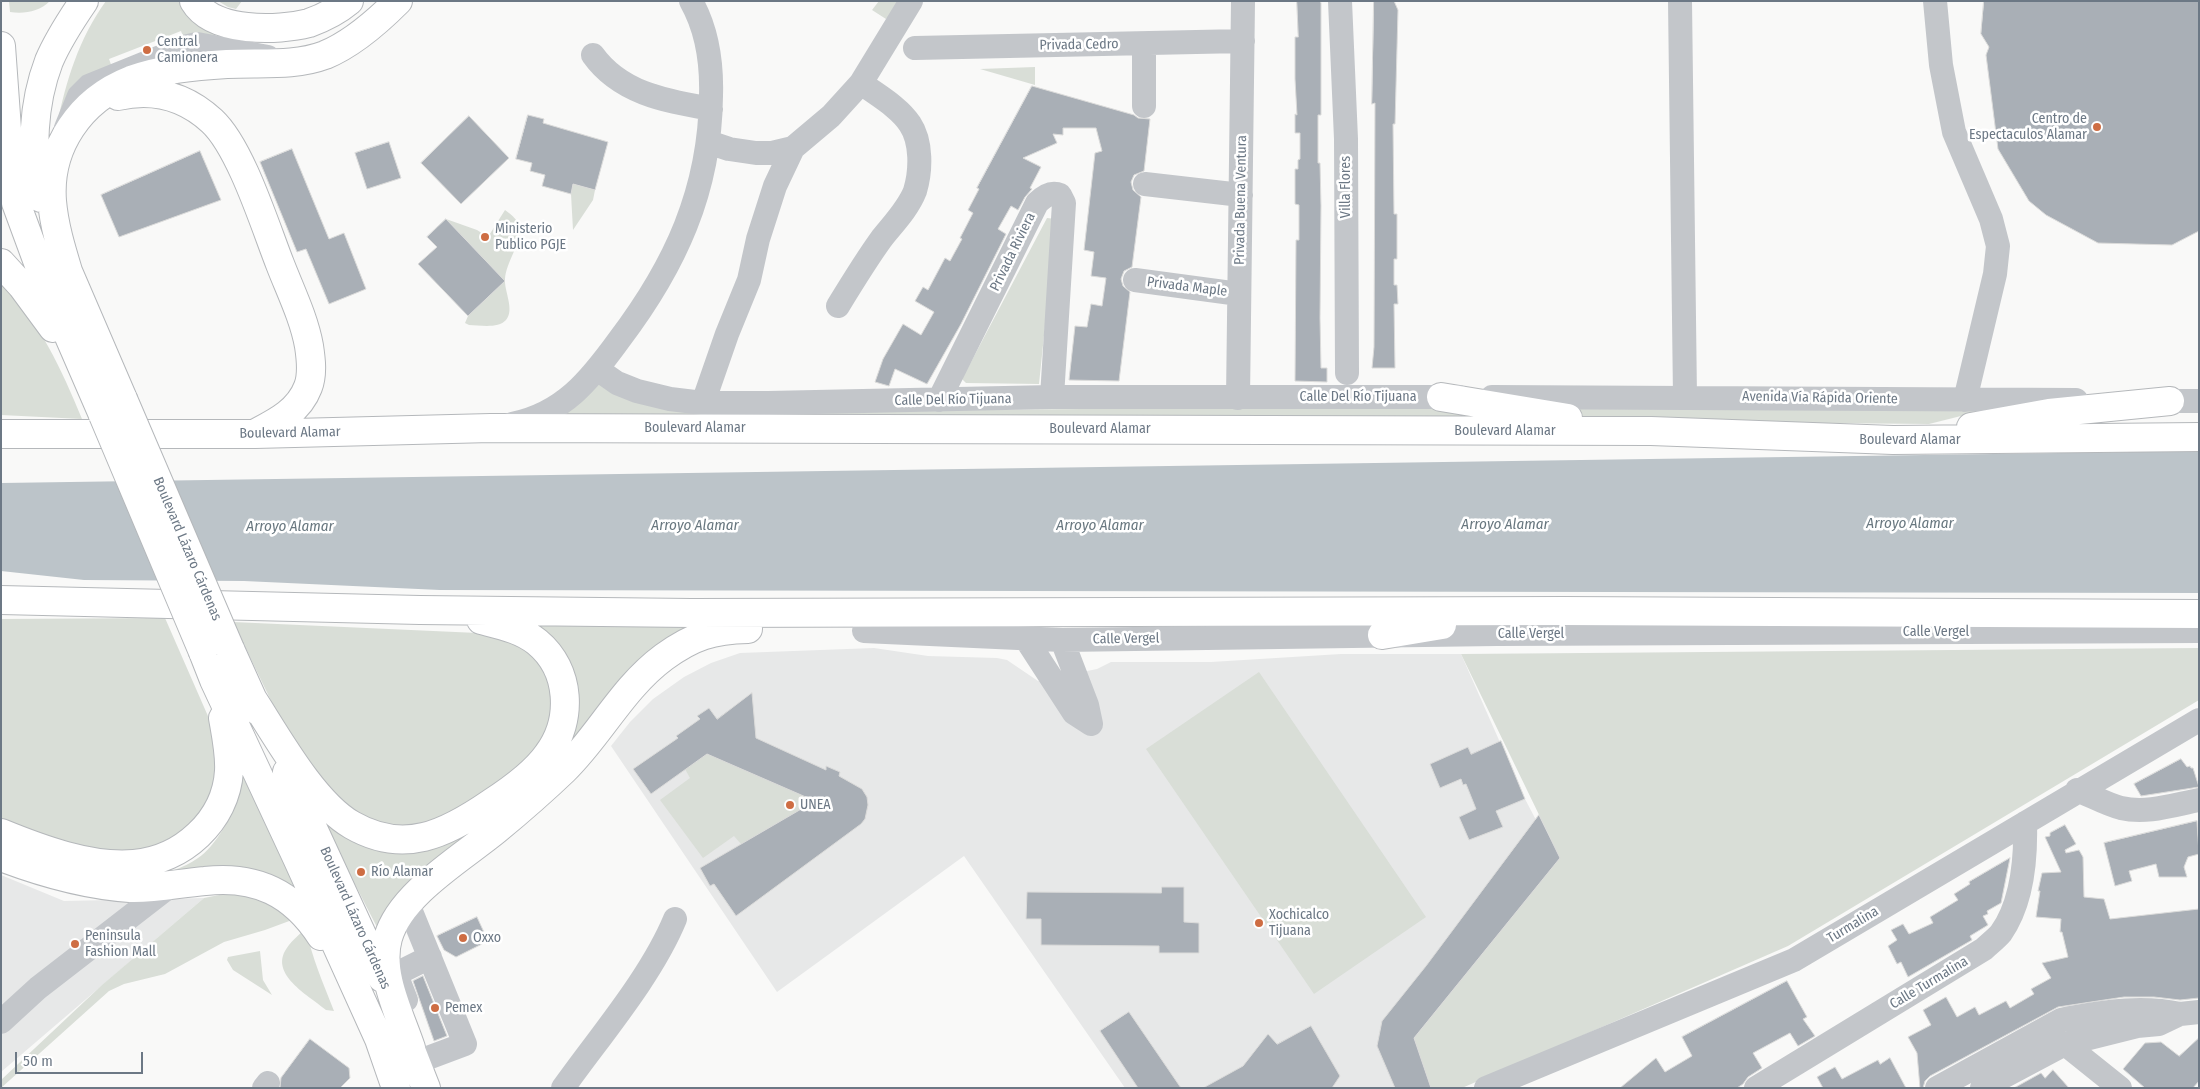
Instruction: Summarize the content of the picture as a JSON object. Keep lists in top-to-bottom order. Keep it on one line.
{"streets":{"highway":["Boulevard Alamar","Boulevard Lázaro Cárdenas"],"street":["Privada Cedro","Villa Flores","Privada Buena Ventura","Privada Riviera","Privada Maple","Calle Del Río Tijuana","Avenida Vía Rápida Oriente","Calle Vergel","Turmalina","Calle Turmalina"]},"crossings":[["Privada Cedro","Privada Buena Ventura"],["Villa Flores","Calle Del Río Tijuana"],["Privada Buena Ventura","Privada Maple"],["Privada Buena Ventura","Calle Del Río Tijuana"],["Privada Riviera","Calle Del Río Tijuana"],["Calle Del Río Tijuana","Avenida Vía Rápida Oriente"],["Turmalina","Calle Turmalina"]],"water":["Arroyo Alamar"],"places":["Central Camionera","Centro de Espectaculos Alamar","Ministerio Publico PGJE","UNEA","Río Alamar","Xochicalco Tijuana","Oxxo","Peninsula Fashion Mall","Pemex"],"scale_bar":"50 m"}
